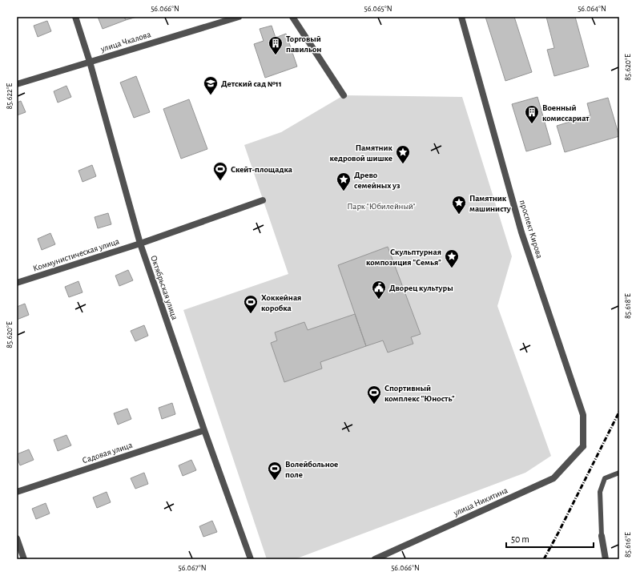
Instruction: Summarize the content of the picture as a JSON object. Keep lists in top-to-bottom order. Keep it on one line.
{"streets":{"street":["улица Чкалова","проспект Кирова","Коммунистическая улица","Октябрьская улица","Садовая улица","улица Никитина"]},"crossings":[["улица Чкалова","Октябрьская улица"],["проспект Кирова","улица Никитина"],["Коммунистическая улица","Октябрьская улица"],["Октябрьская улица","Садовая улица"]],"parks":["Парк \"Юбилейный\""],"places":{"building":["Торговый павильон","Военный комиссариат"],"school or university":["Детский сад №11"],"place":["Памятник кедровой шишке","Древо семейных уз","Памятник машинисту","Скульптурная композиция \"Семья\""],"sports":["Скейт-площадка","Хоккейная коробка","Спортивный комплекс \"Юность\"","Волейбольное поле"],"public building":["Дворец культуры"]},"scale_bar":"50 m","coordinates":["56.066°N","56.065°N","56.064°N","85.620°E","85.622°E","85.618°E","85.616°E","56.067°N"]}
